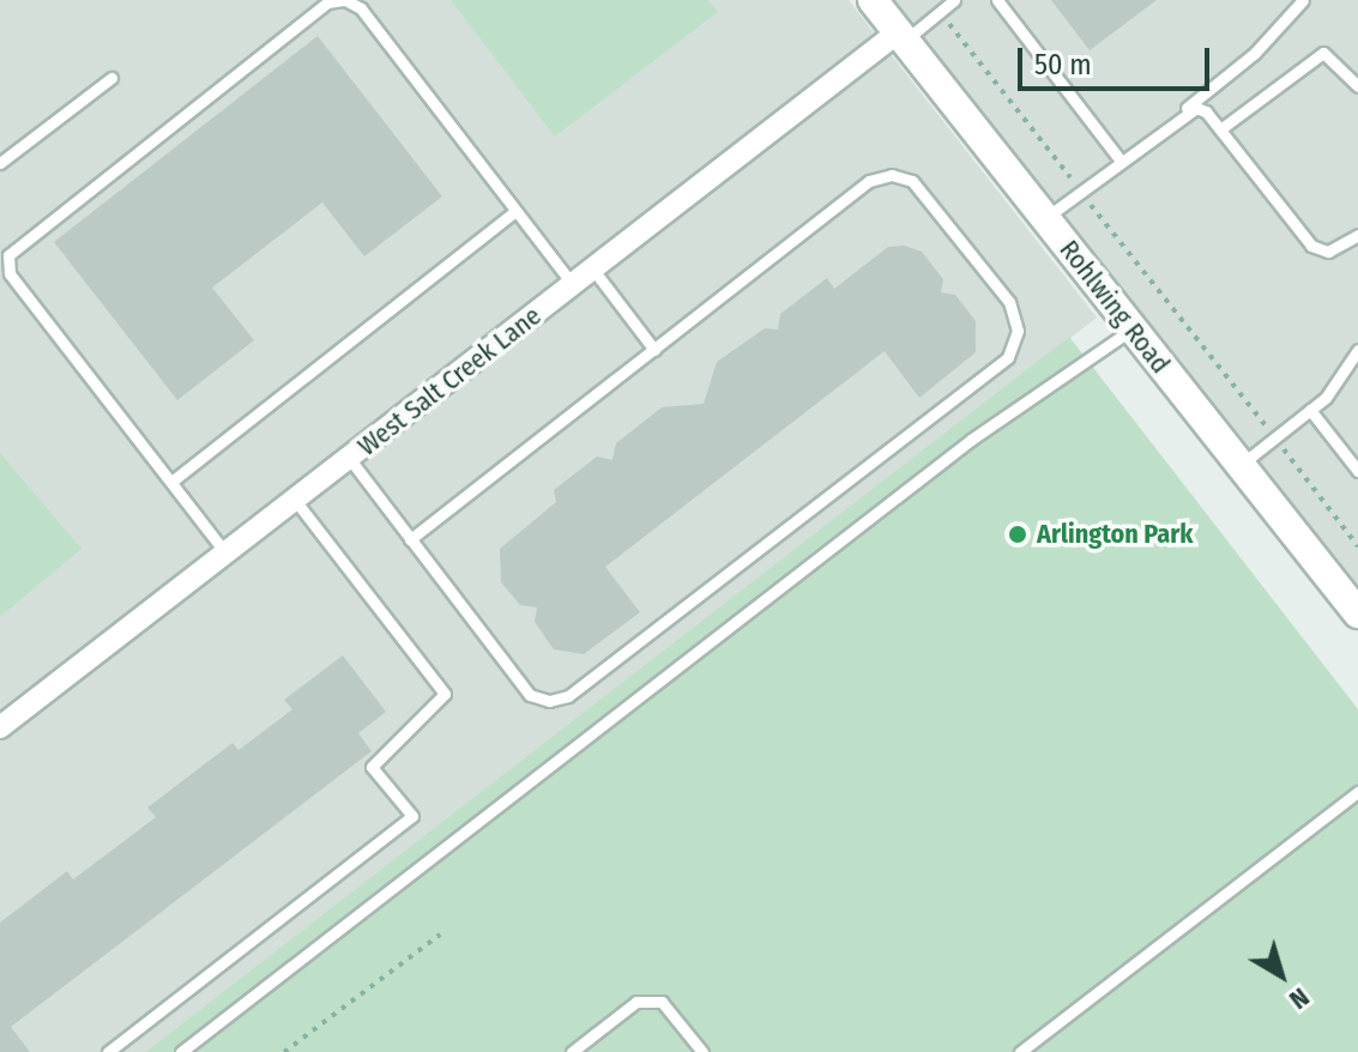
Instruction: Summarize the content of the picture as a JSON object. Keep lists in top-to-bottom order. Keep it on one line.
{"streets":{"main road":["Rohlwing Road"],"street":["West Salt Creek Lane"]},"crossings":[["Rohlwing Road","West Salt Creek Lane"]],"places":["Arlington Park"],"scale_bar":"50 m","north":"bottom right"}
